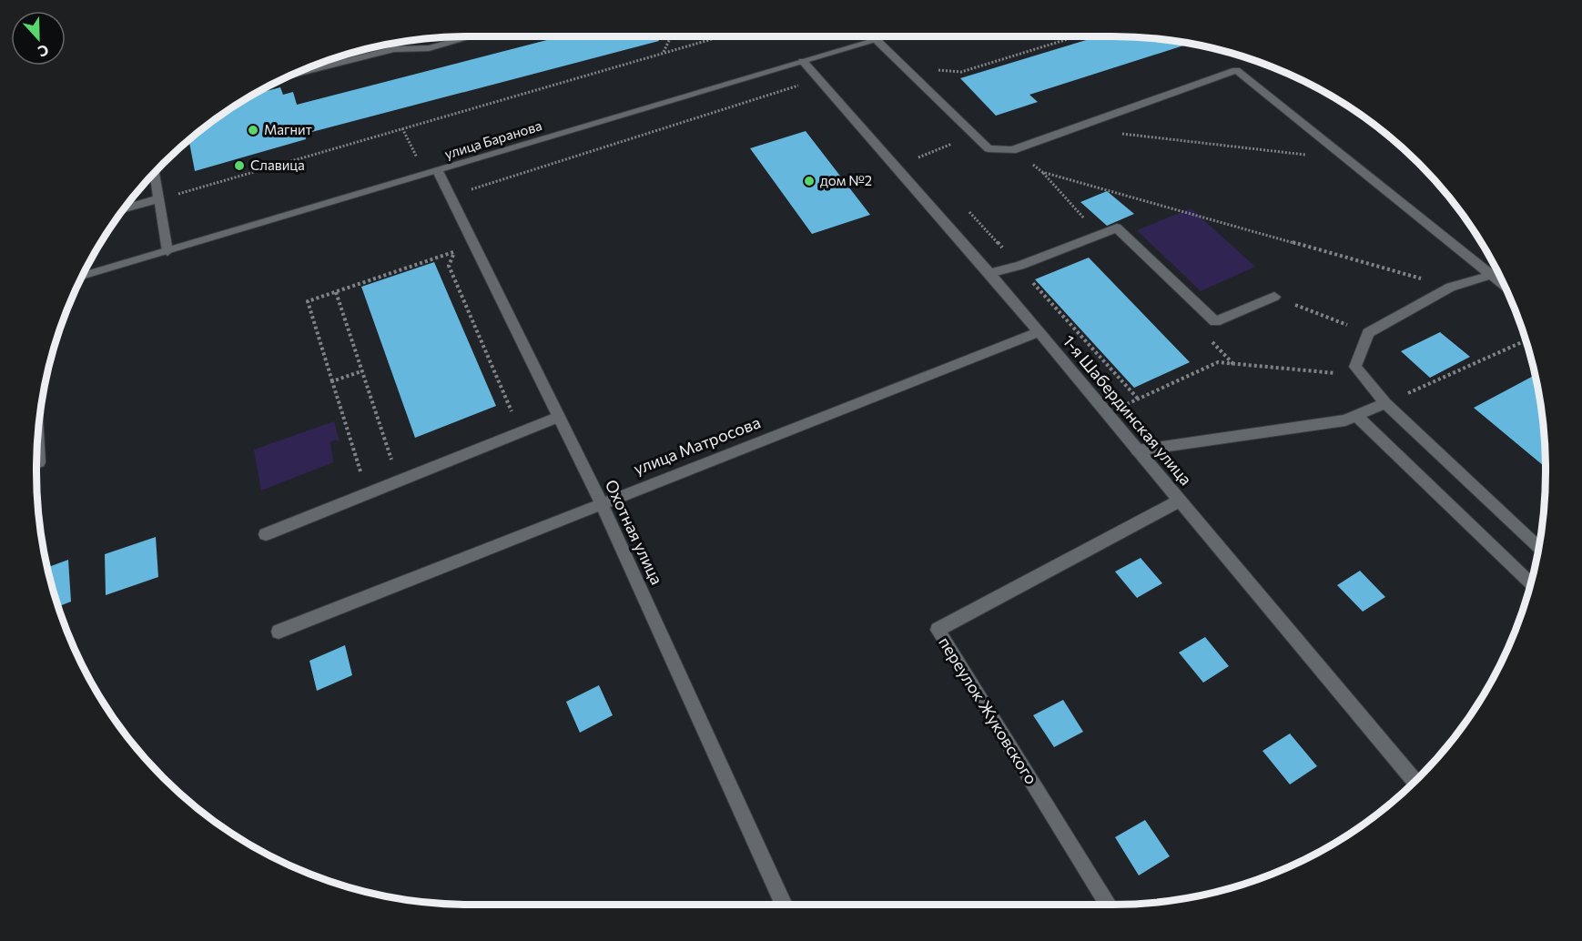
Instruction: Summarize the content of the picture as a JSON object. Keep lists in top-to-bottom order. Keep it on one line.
{"streets":{"street":["улица Баранова","1-я Шабердинская улица","улица Матросова","Охотная улица","переулок Жуковского"]},"crossings":[["улица Баранова","1-я Шабердинская улица"],["улица Баранова","Охотная улица"],["1-я Шабердинская улица","улица Матросова"],["1-я Шабердинская улица","переулок Жуковского"],["улица Матросова","Охотная улица"]],"places":["Магнит","Славица","дом №2"],"north":"bottom"}
